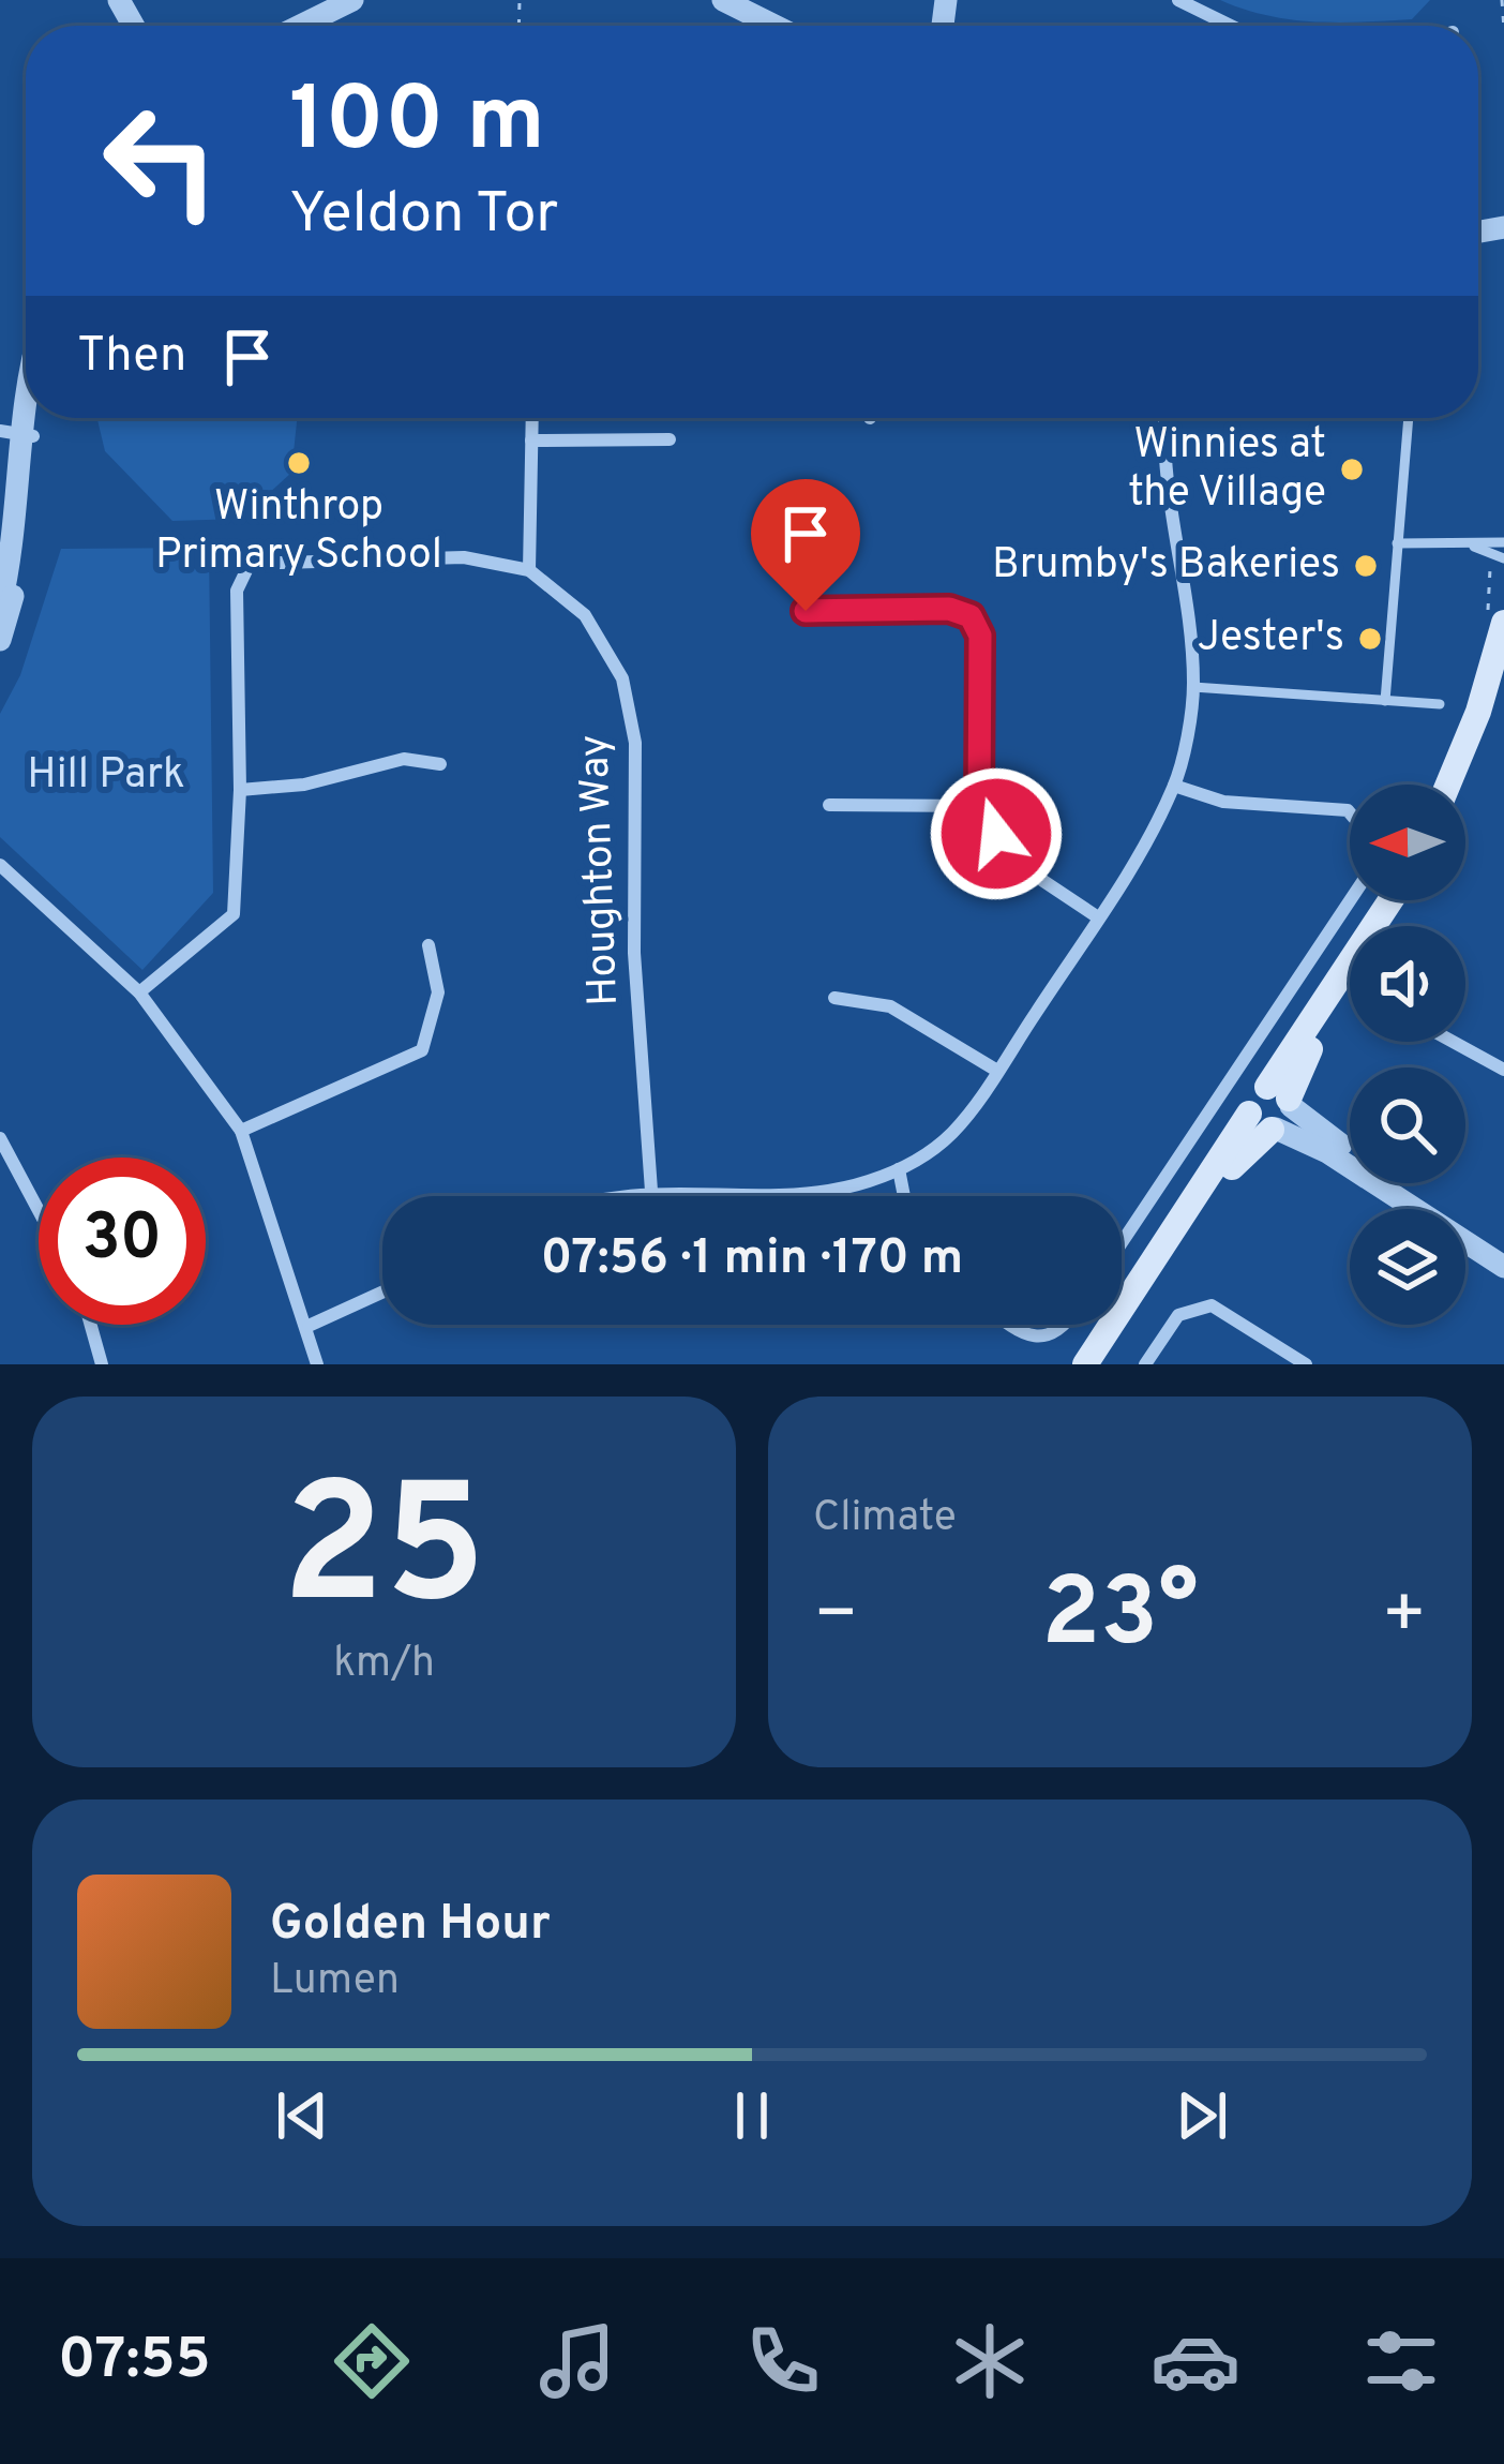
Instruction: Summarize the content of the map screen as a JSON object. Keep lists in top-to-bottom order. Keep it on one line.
{"streets":{"street":["Houghton Way"]},"parks":["Hill Park"],"places":["Winthrop Primary School","Winnies at the Village","Brumby's Bakeries","Jester's"],"north":"left","page":{"turn":["100 m","Yeldon Tor"],"then":"Then","limit":"30","trip":"07:56 · 1 min · 170 m","tile":[["25","km/h"],"Climate"],"heat":["−","23°","+"],"song":["Golden Hour","Lumen"],"tabs":"07:55"}}
